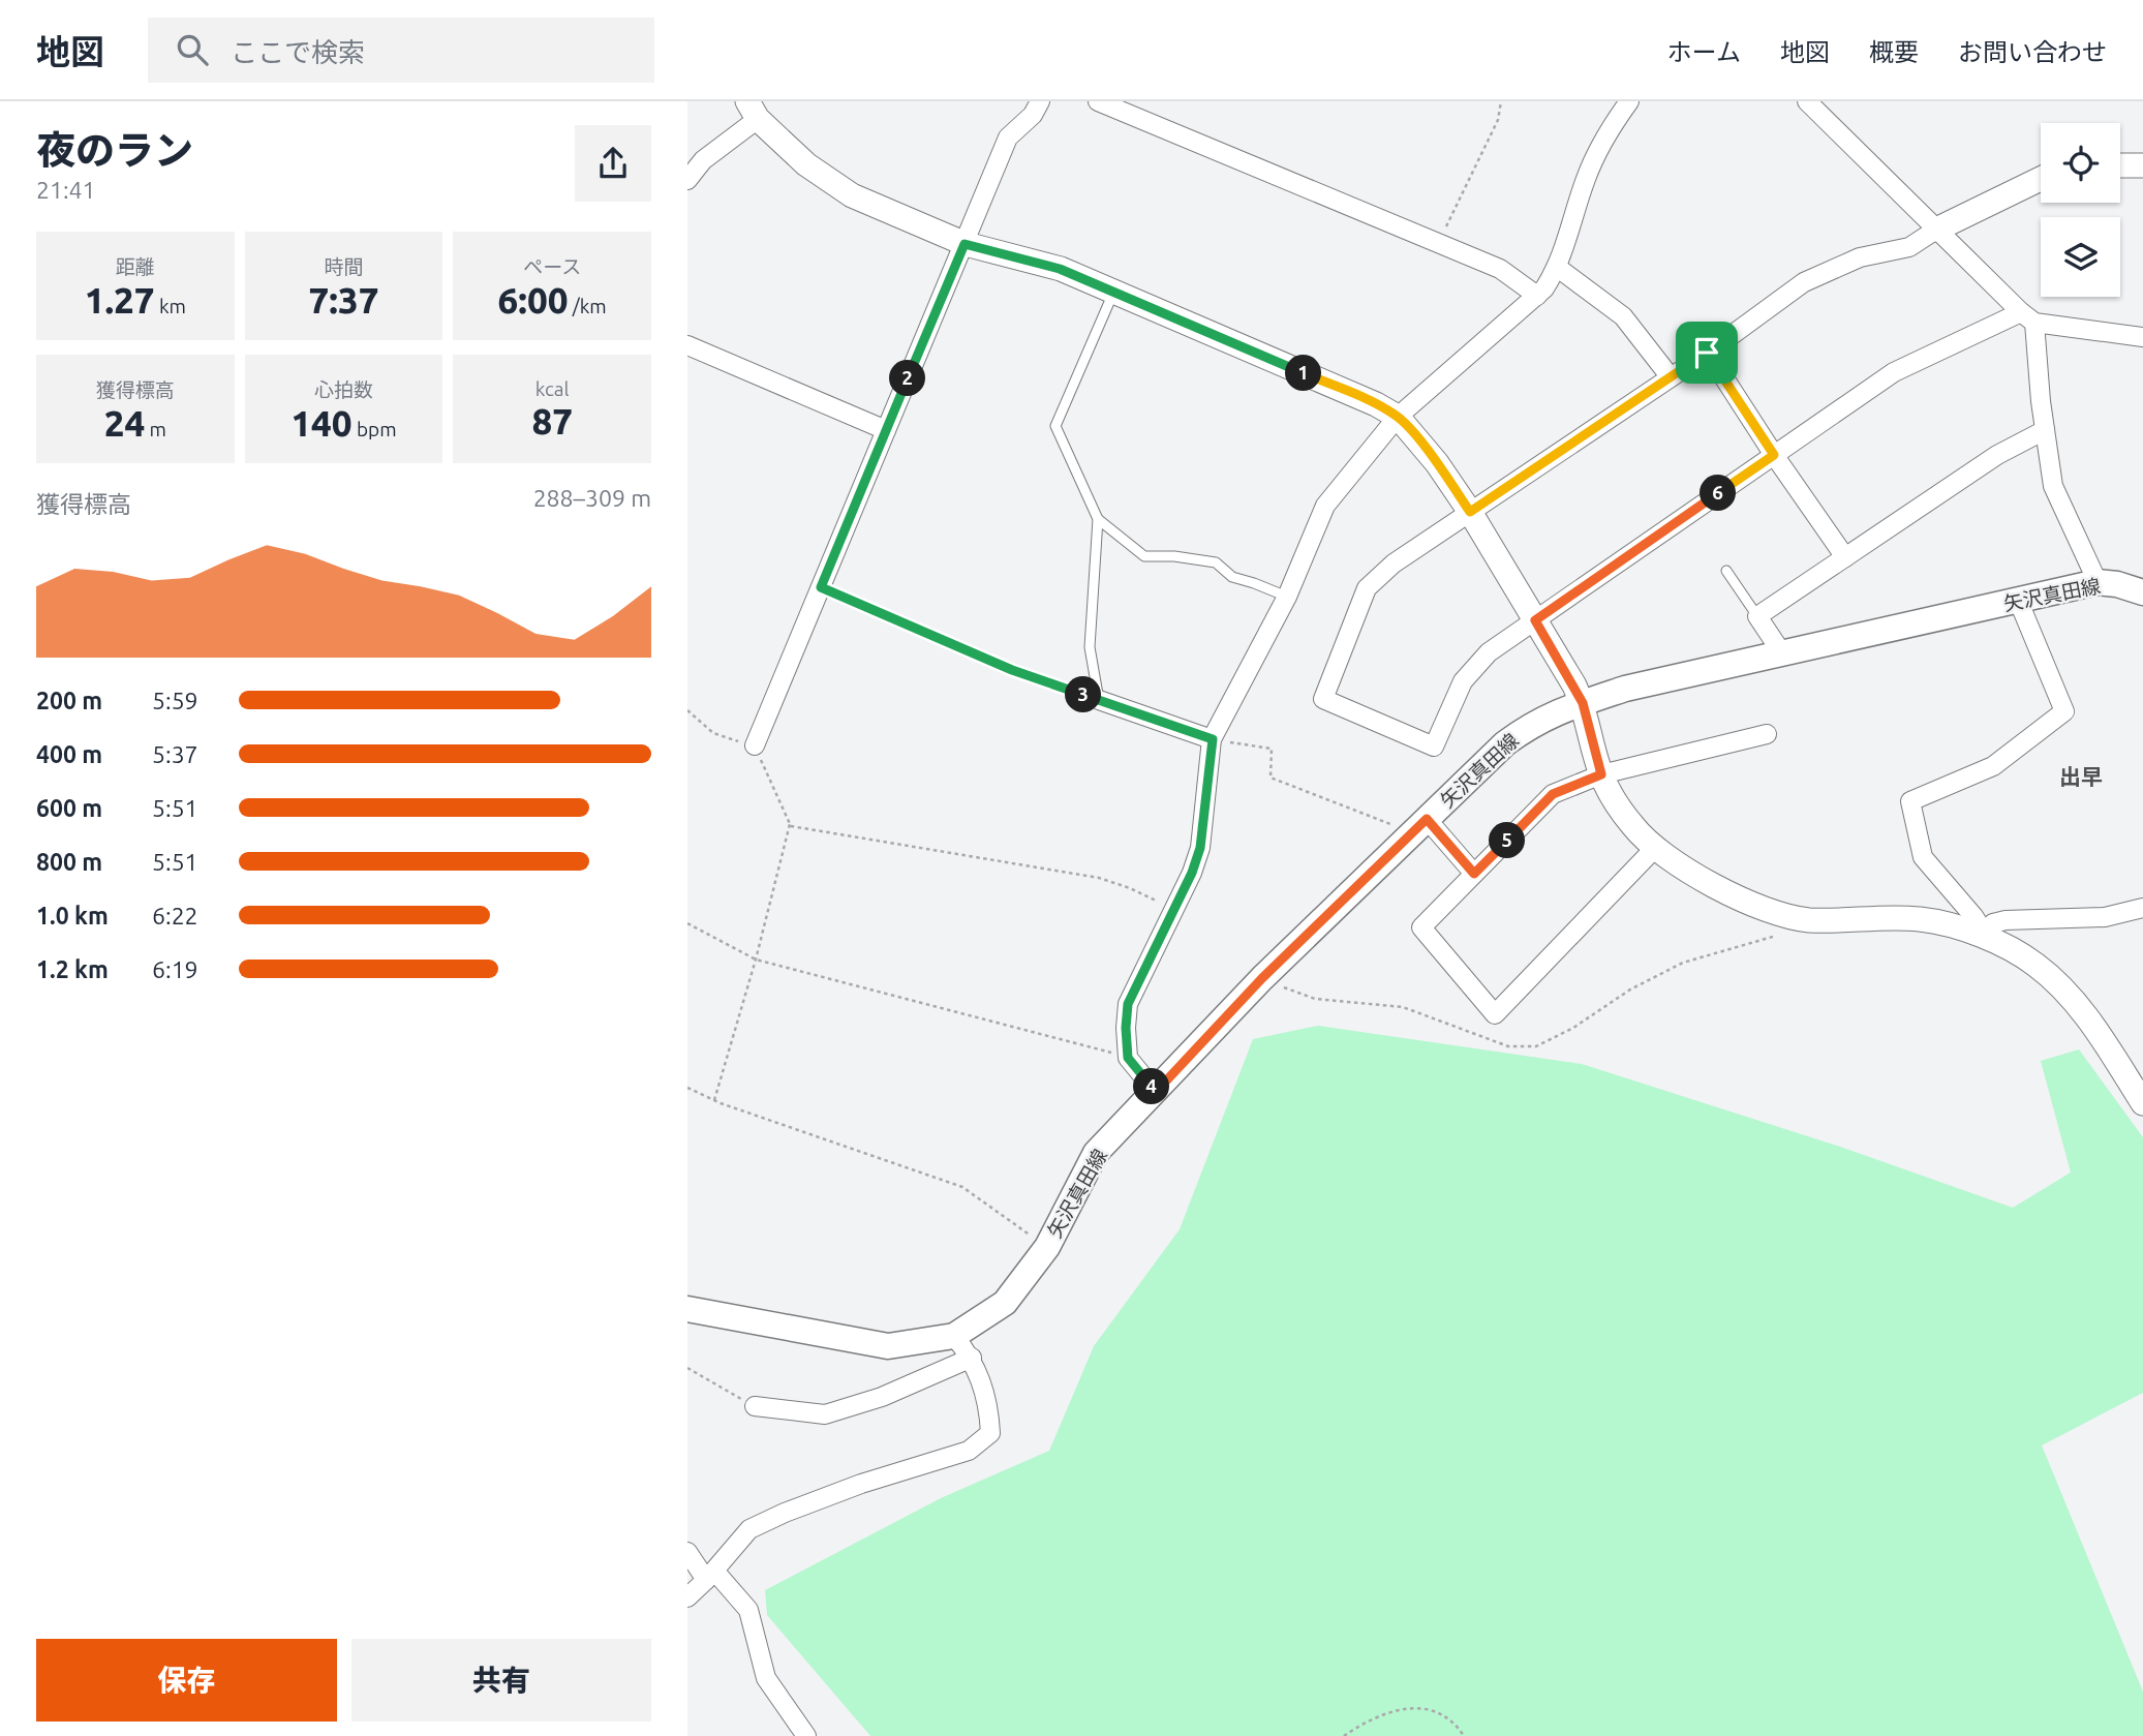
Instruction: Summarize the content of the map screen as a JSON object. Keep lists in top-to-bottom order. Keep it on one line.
{"streets":{"main road":["矢沢真田線"]},"districts":["出早"],"page":{"header":"地図","search":"ここで検索","nav":["ホーム","地図","概要","お問い合わせ"],"heading":["夜のラン","21:41"],"stats":[["距離","1.27 km"],["時間","7:37"],["ペース","6:00 /km"],["獲得標高","24 m"],["心拍数","140 bpm"],["kcal","87"]],"pins":["1","2","6","3","5","4"],"chart":["獲得標高","288–309 m"],"list":[{"name":"200 m","note":"5:59"},{"name":"400 m","note":"5:37"},{"name":"600 m","note":"5:51"},{"name":"800 m","note":"5:51"},{"name":"1.0 km","note":"6:22"},{"name":"1.2 km","note":"6:19"}],"buttons":["保存","共有"]}}
